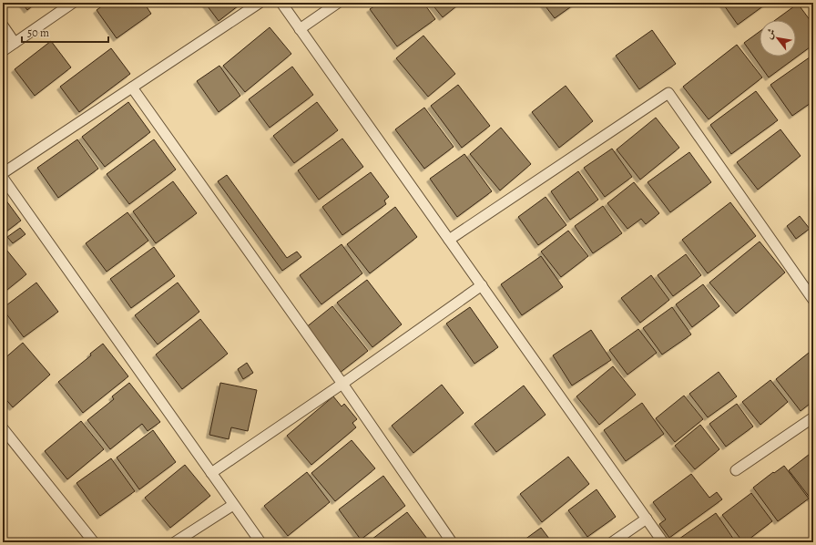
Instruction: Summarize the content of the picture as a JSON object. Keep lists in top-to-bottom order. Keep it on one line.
{"scale_bar":"50 m","north":"top left"}
